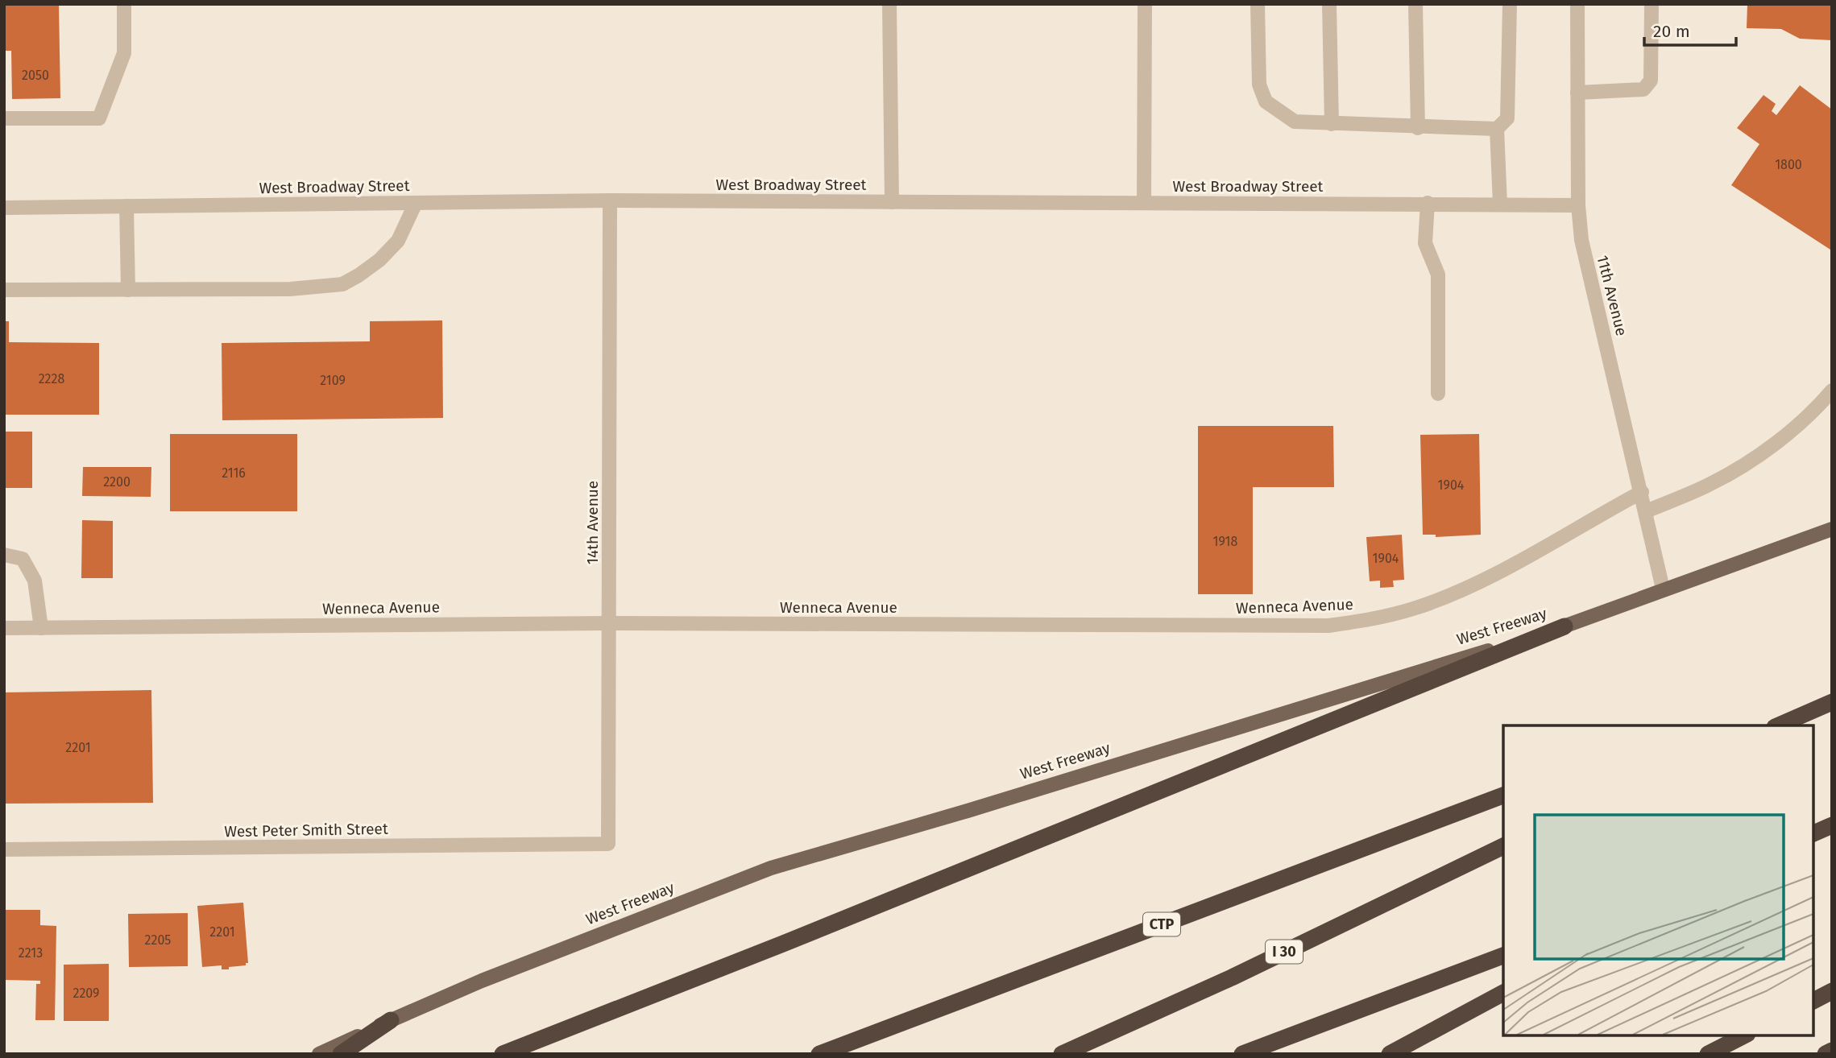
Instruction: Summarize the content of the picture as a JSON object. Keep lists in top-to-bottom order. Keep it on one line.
{"streets":{"highway":["CTP","I 30"],"main road":["West Freeway"],"street":["West Broadway Street","11th Avenue","14th Avenue","Wenneca Avenue","West Peter Smith Street"]},"crossings":[["West Broadway Street","11th Avenue"],["West Broadway Street","14th Avenue"],["11th Avenue","Wenneca Avenue"],["11th Avenue","West Freeway"],["14th Avenue","Wenneca Avenue"],["14th Avenue","West Peter Smith Street"]],"house_numbers":["2050","1800","2228","2109","2116","2200","1904","1918","1904","2201","2201","2205","2213","2209"],"scale_bar":"20 m"}
